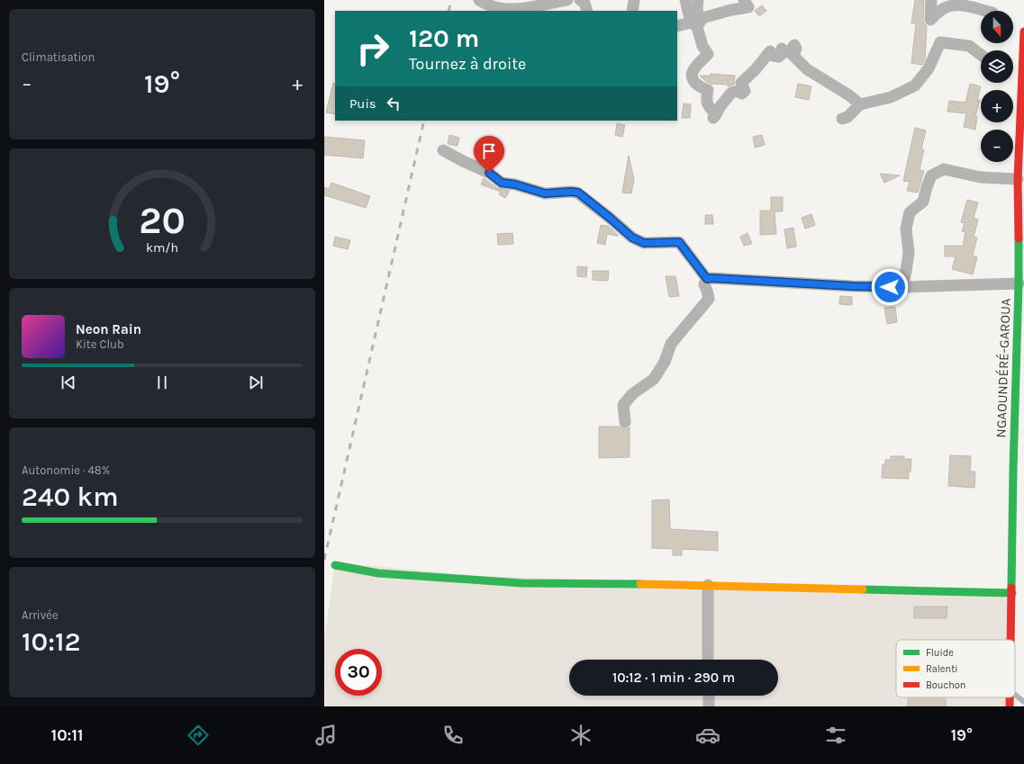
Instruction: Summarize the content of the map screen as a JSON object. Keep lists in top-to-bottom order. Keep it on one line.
{"streets":{"main road":["NGAOUNDÉRÉ-GAROUA"]},"legend":["Fluide","Ralenti","Bouchon"],"north":"bottom","page":{"tile":["Climatisation",["Autonomie · 48%","240 km"],["Arrivée","10:12"]],"map_buttons":["+","−"],"turn":["120 m","Tournez à droite"],"heat":["−","19°","+"],"then":"Puis","song":["Neon Rain","Kite Club"],"limit":"30","trip":"10:12 · 1 min · 290 m","tabs":["10:11","19°"],"gauge":["20","km/h"]}}
